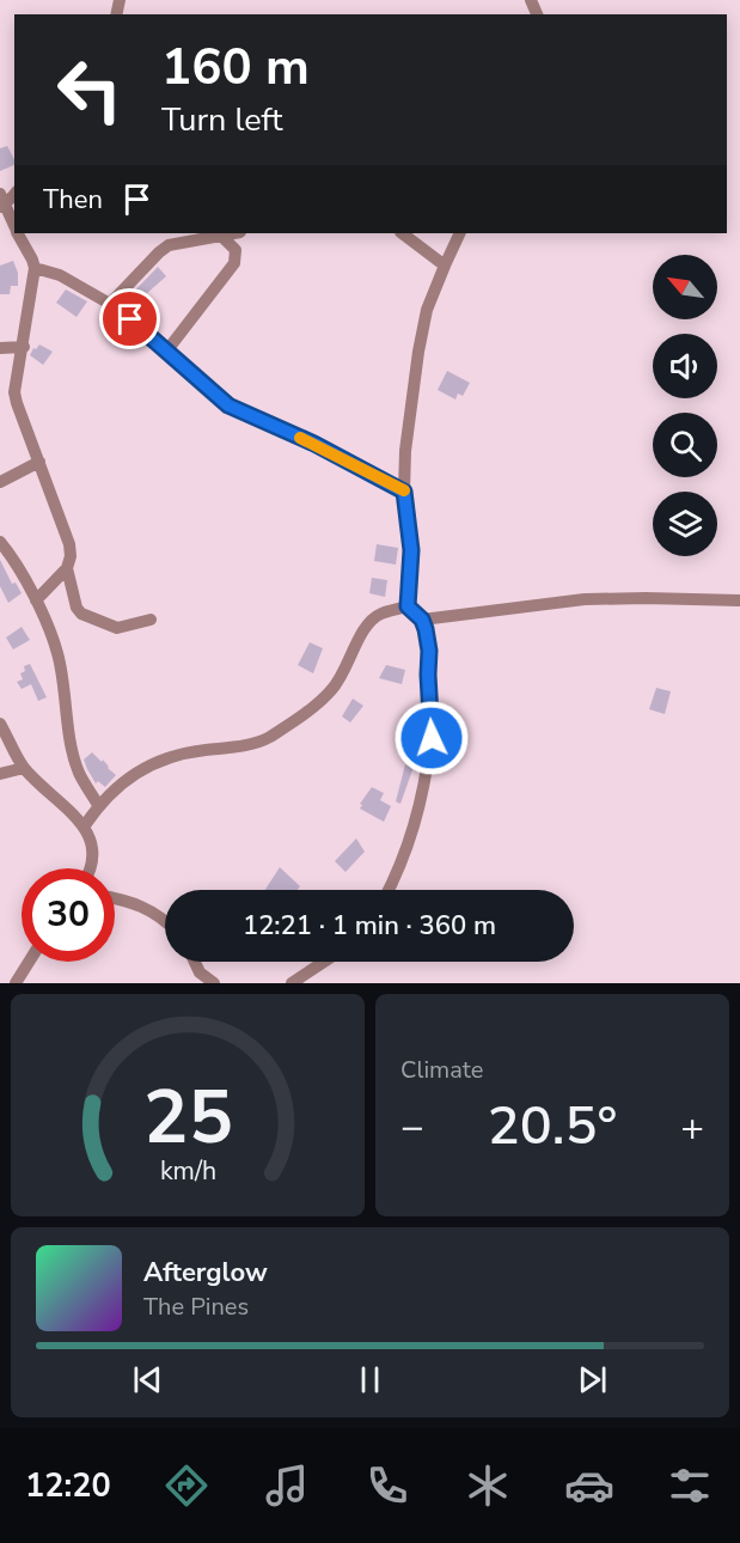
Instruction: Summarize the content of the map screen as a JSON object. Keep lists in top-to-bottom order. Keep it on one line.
{"north":"top left","page":{"turn":["160 m","Turn left"],"then":"Then","limit":"30","trip":"12:21 · 1 min · 360 m","tile":"Climate","heat":["−","20.5°","+"],"song":["Afterglow","The Pines"],"tabs":"12:20","gauge":["25","km/h"]}}
